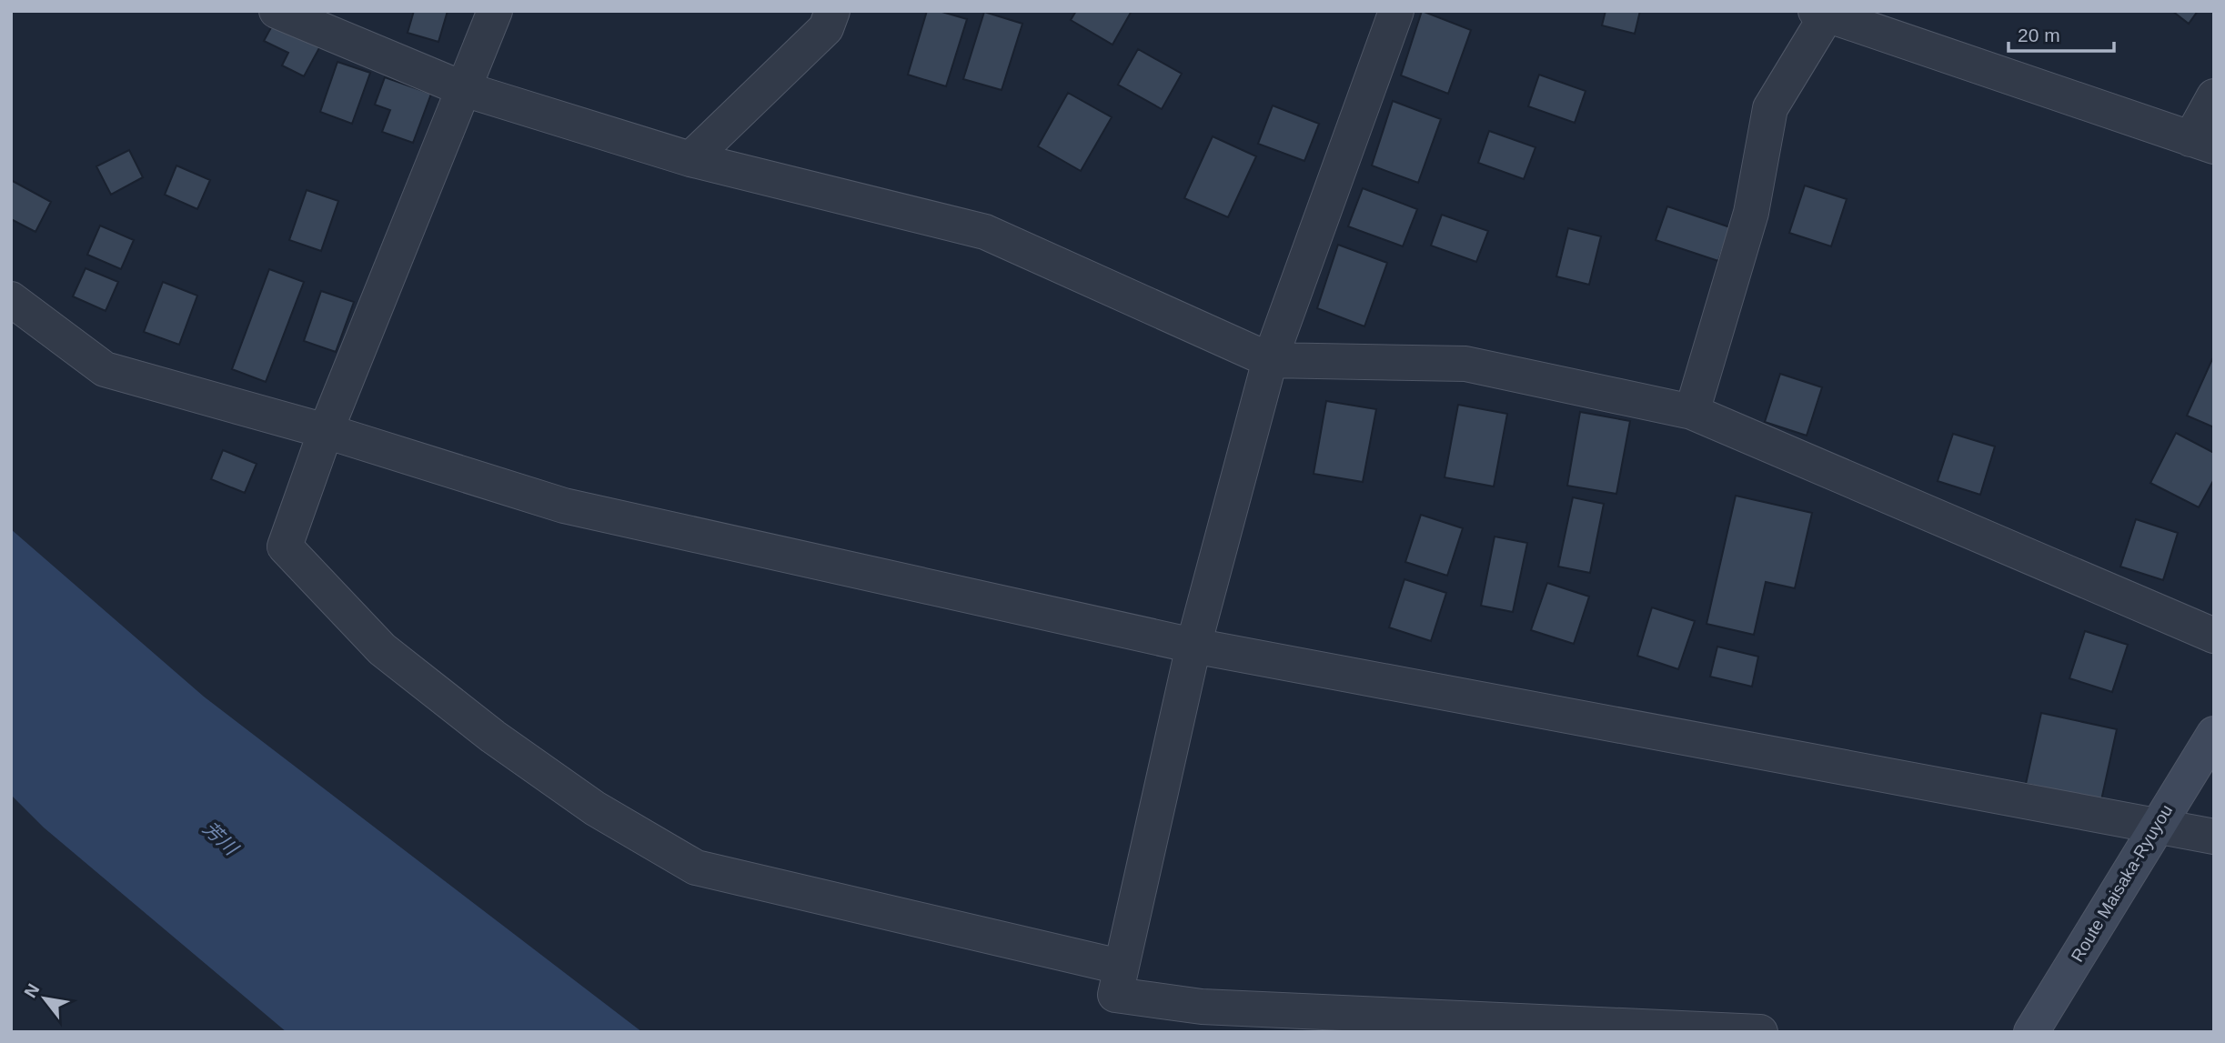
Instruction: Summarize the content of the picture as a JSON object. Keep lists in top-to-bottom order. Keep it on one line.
{"streets":{"main road":["Route Maisaka-Ryuyou"]},"water":["芳川"],"scale_bar":"20 m","north":"top left"}
